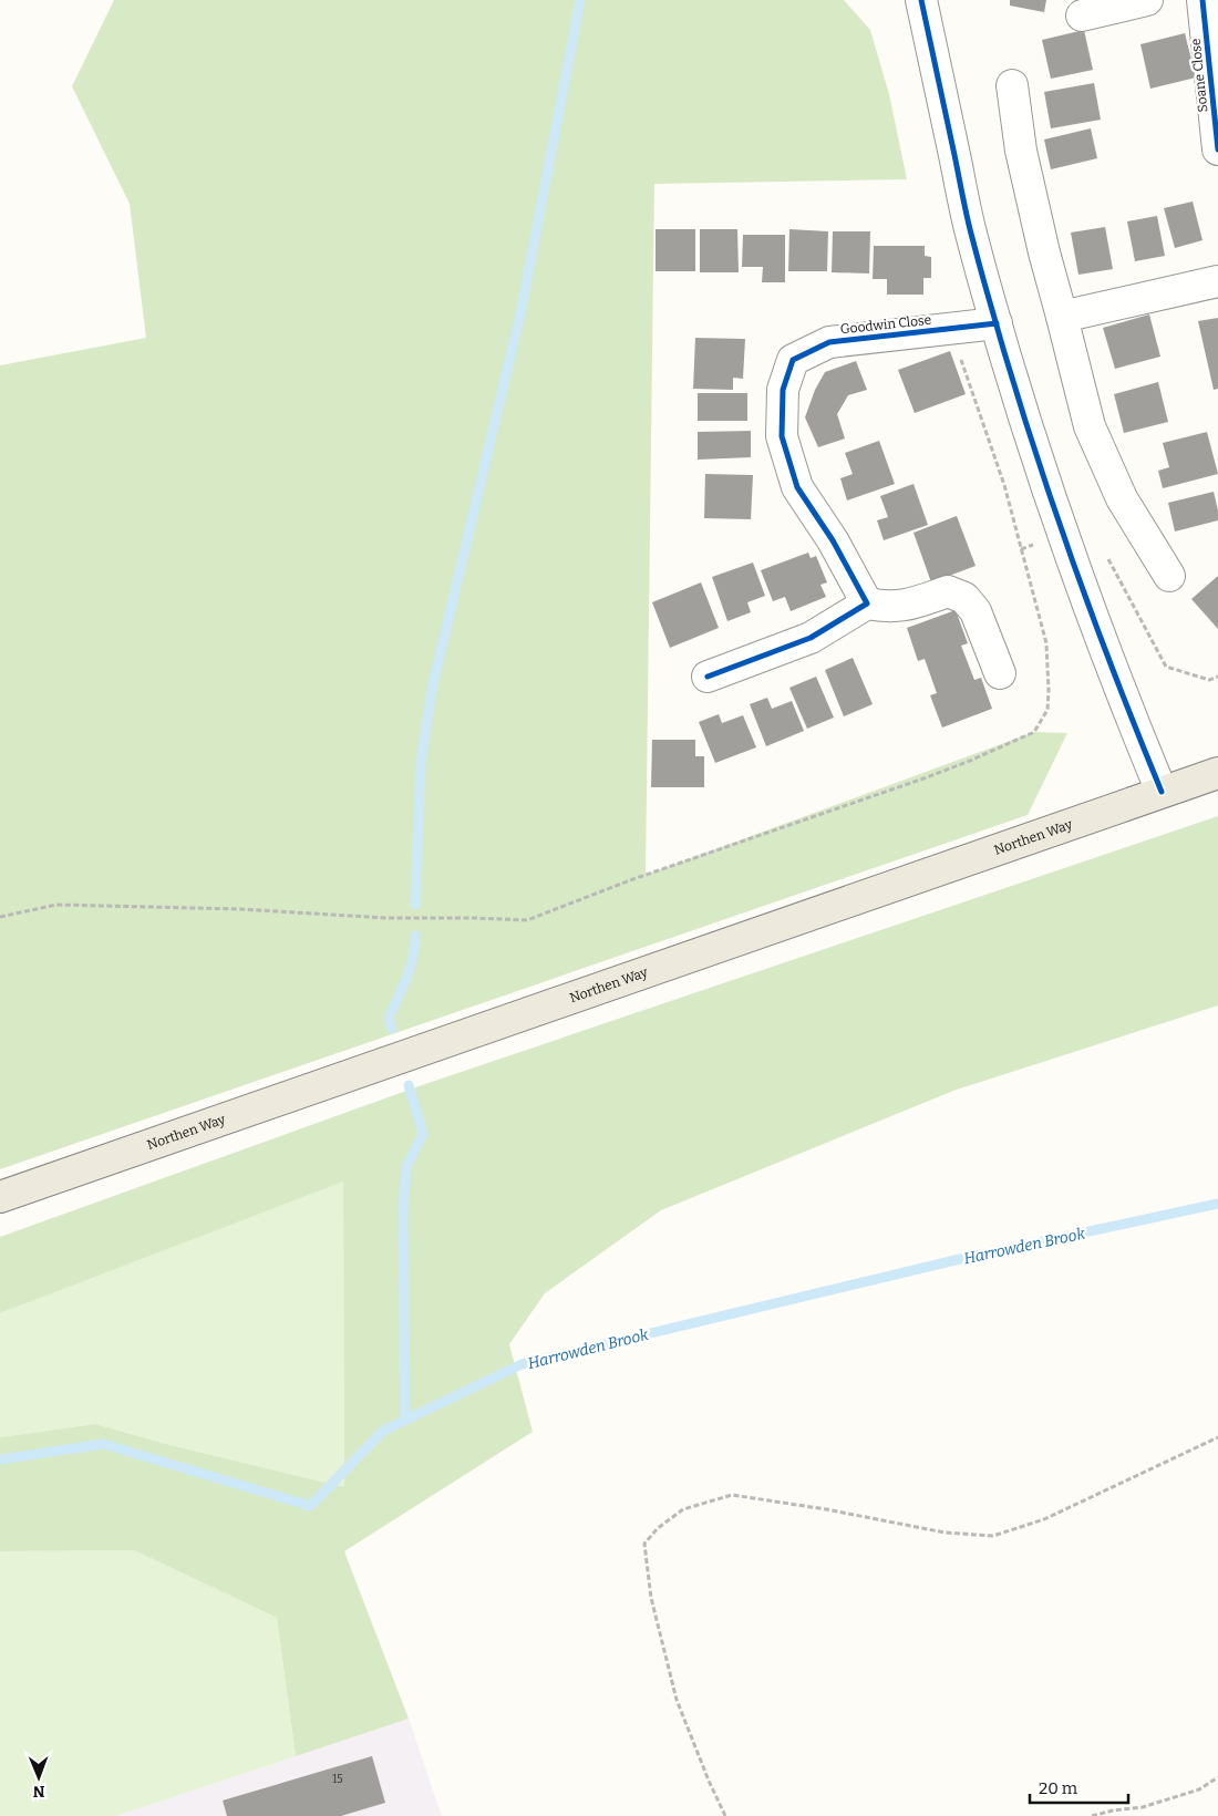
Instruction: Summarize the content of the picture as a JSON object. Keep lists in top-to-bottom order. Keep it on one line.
{"streets":{"main road":["Northen Way"],"street":["Soane Close","Goodwin Close"]},"water":["Harrowden Brook"],"house_numbers":["15"],"scale_bar":"20 m","north":"bottom"}
